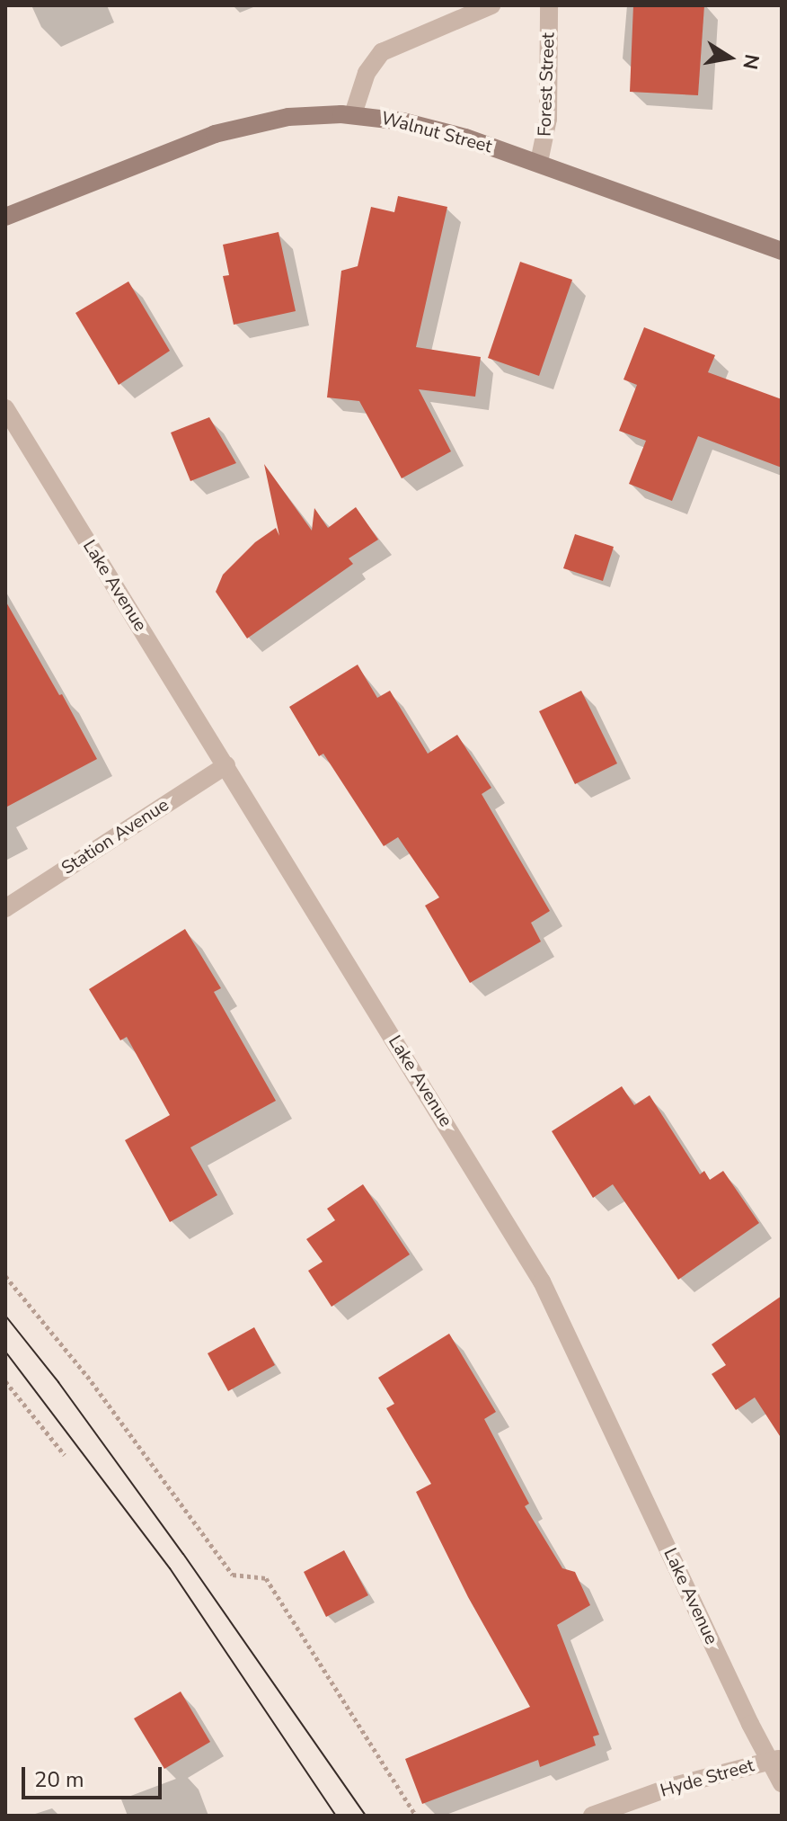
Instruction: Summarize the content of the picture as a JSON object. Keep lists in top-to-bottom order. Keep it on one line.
{"streets":{"main road":["Walnut Street"],"street":["Forest Street","Lake Avenue","Station Avenue","Hyde Street"]},"crossings":[["Forest Street","Walnut Street"],["Lake Avenue","Station Avenue"],["Lake Avenue","Hyde Street"]],"scale_bar":"20 m","north":"right"}
